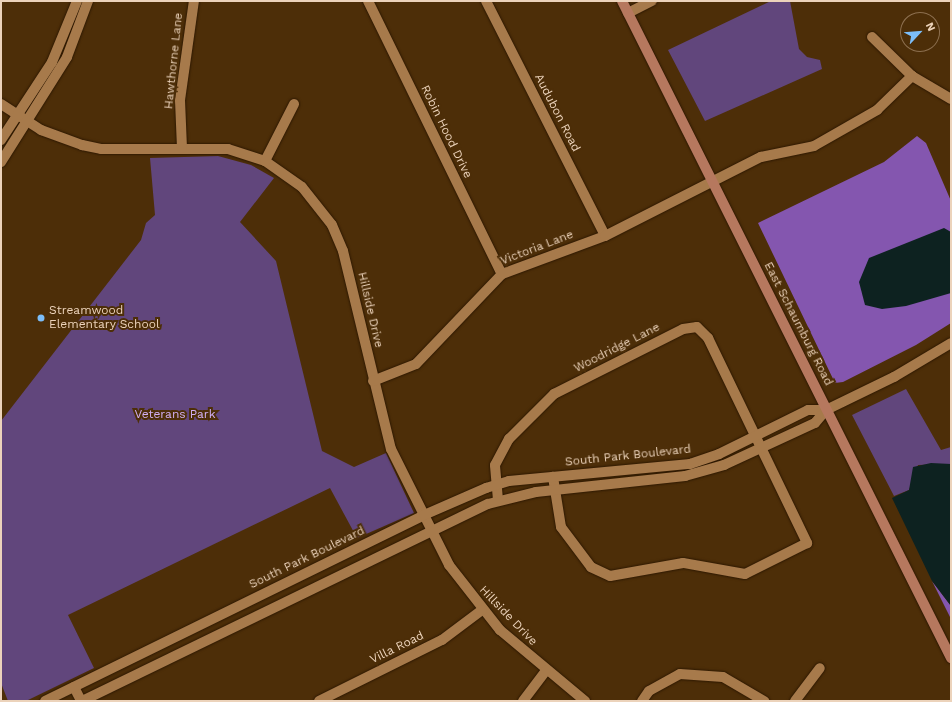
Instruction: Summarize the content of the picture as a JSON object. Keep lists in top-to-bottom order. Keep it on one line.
{"streets":{"main road":["East Schaumburg Road"],"street":["Hawthorne Lane","Audubon Road","Robin Hood Drive","Victoria Lane","Hillside Drive","Woodridge Lane","South Park Boulevard","Villa Road"]},"crossings":[["Hawthorne Lane","Hillside Drive"],["Audubon Road","Victoria Lane"],["Robin Hood Drive","Victoria Lane"],["Victoria Lane","Hillside Drive"],["Victoria Lane","East Schaumburg Road"],["Hillside Drive","South Park Boulevard"],["Hillside Drive","Villa Road"],["East Schaumburg Road","South Park Boulevard"],["Woodridge Lane","South Park Boulevard"]],"parks":["Veterans Park"],"places":["Streamwood Elementary School"],"north":"top right"}
